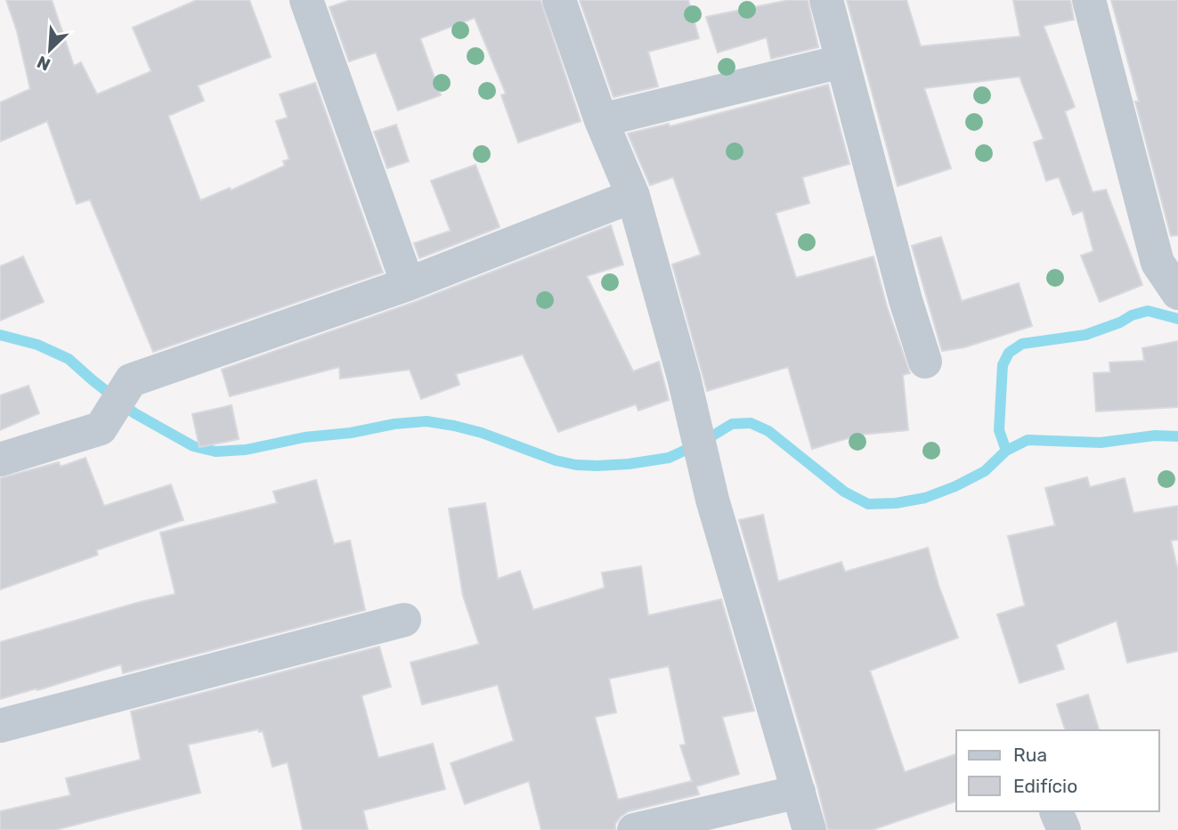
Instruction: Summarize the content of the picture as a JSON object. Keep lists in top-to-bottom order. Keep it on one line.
{"legend":["Rua","Edifício"],"north":"bottom left"}
